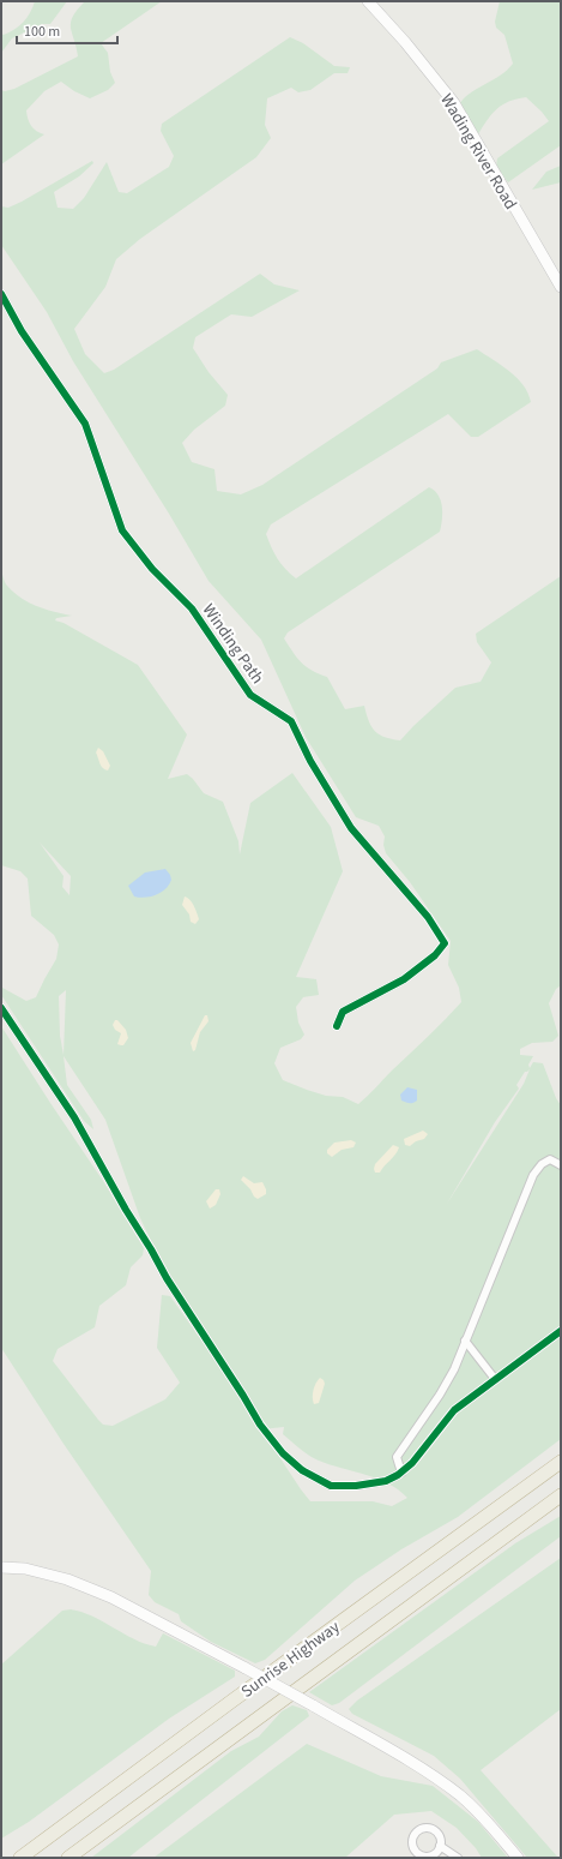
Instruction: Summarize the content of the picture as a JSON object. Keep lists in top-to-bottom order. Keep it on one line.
{"streets":{"highway":["Sunrise Highway"],"main road":["Wading River Road"],"street":["Winding Path"]},"scale_bar":"100 m"}
